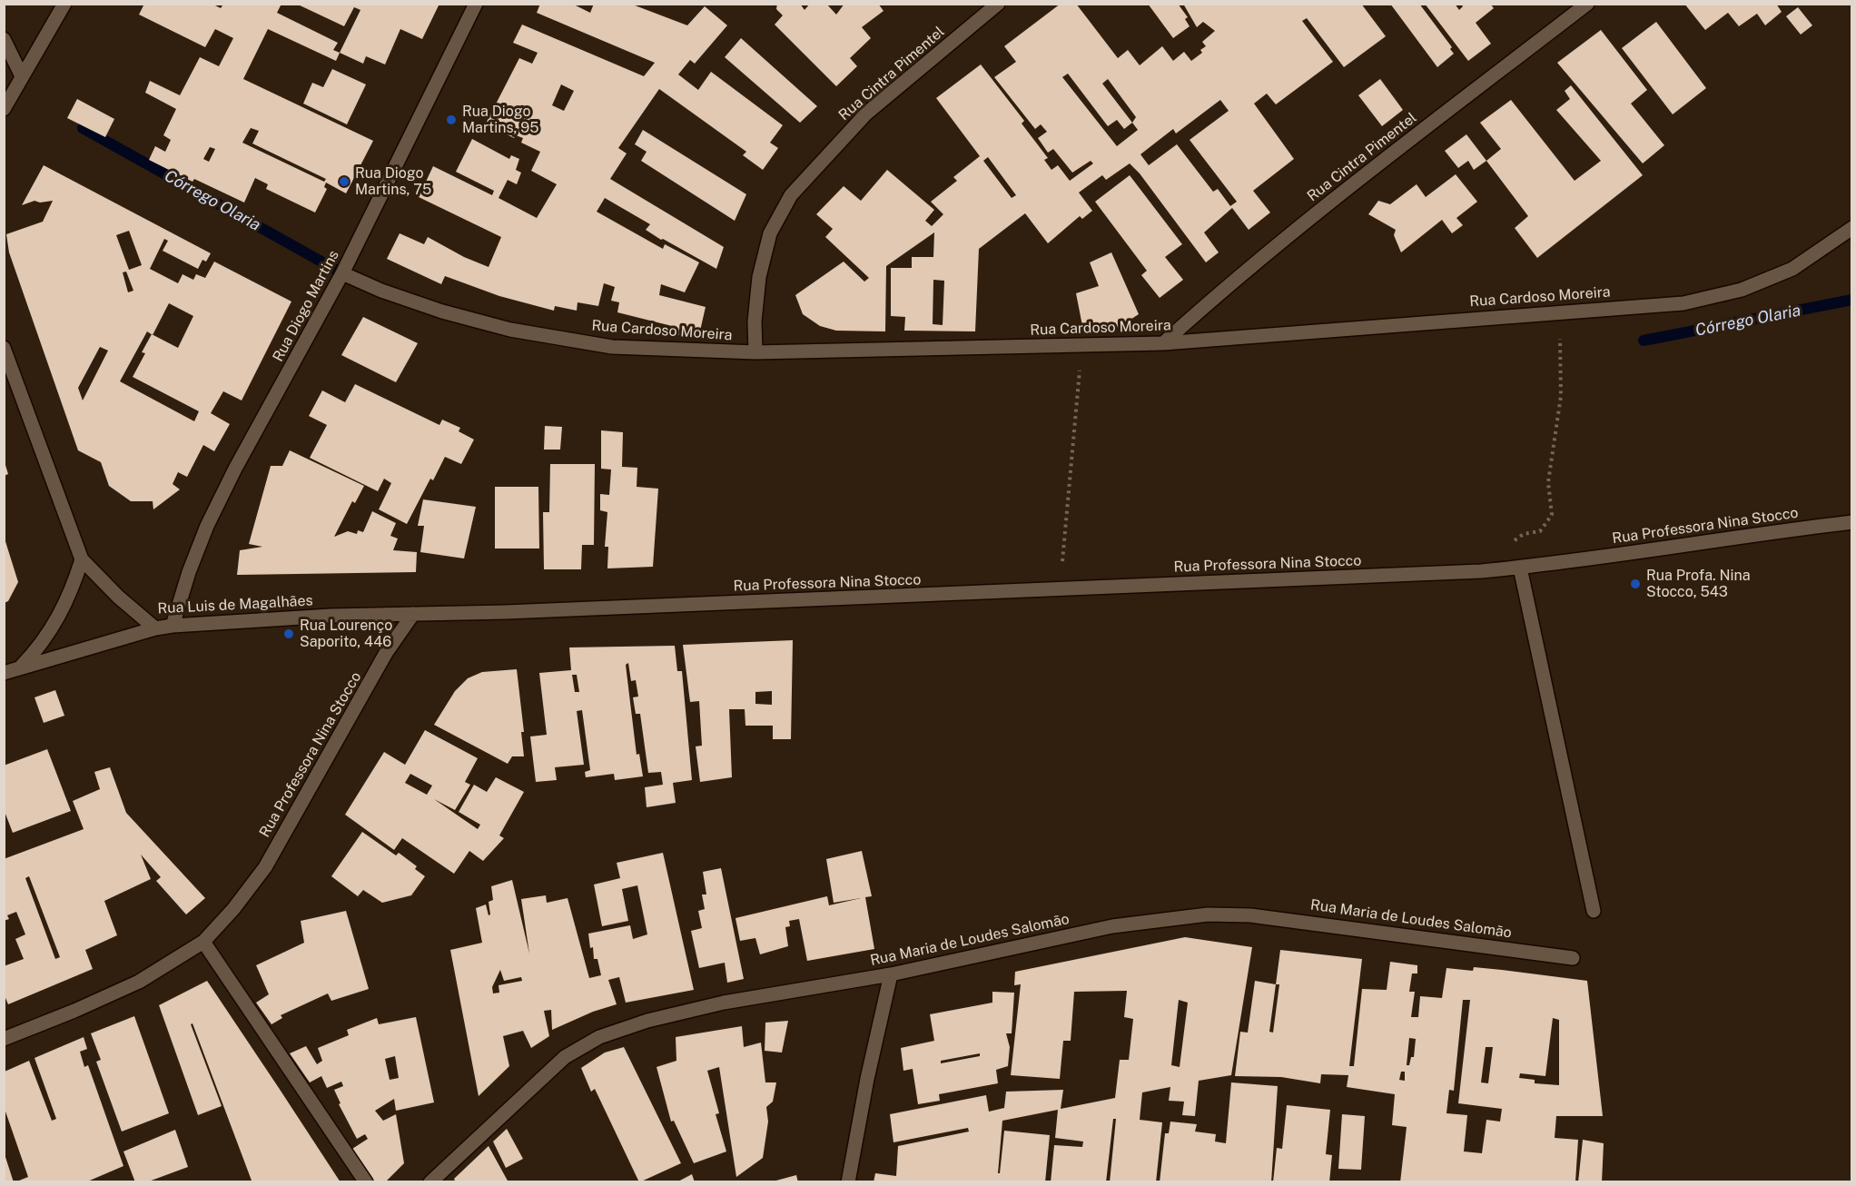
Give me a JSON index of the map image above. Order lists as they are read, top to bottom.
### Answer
{
  "streets": {
    "street": [
      "Rua Cintra Pimentel",
      "Rua Cardoso Moreira",
      "Rua Diogo Martins",
      "Rua Professora Nina Stocco",
      "Rua Luis de Magalhães",
      "Rua Maria de Loudes Salomão"
    ]
  },
  "crossings": [
    ["Rua Cintra Pimentel", "Rua Cardoso Moreira"],
    ["Rua Cardoso Moreira", "Rua Diogo Martins"],
    ["Rua Diogo Martins", "Rua Luis de Magalhães"],
    ["Rua Professora Nina Stocco", "Rua Luis de Magalhães"]
  ],
  "water": ["Córrego Olaria"],
  "places": [
    "Rua Diogo Martins, 95",
    "Rua Diogo Martins, 75",
    "Rua Profa. Nina Stocco, 543",
    "Rua Lourenço Saporito, 446"
  ]
}
